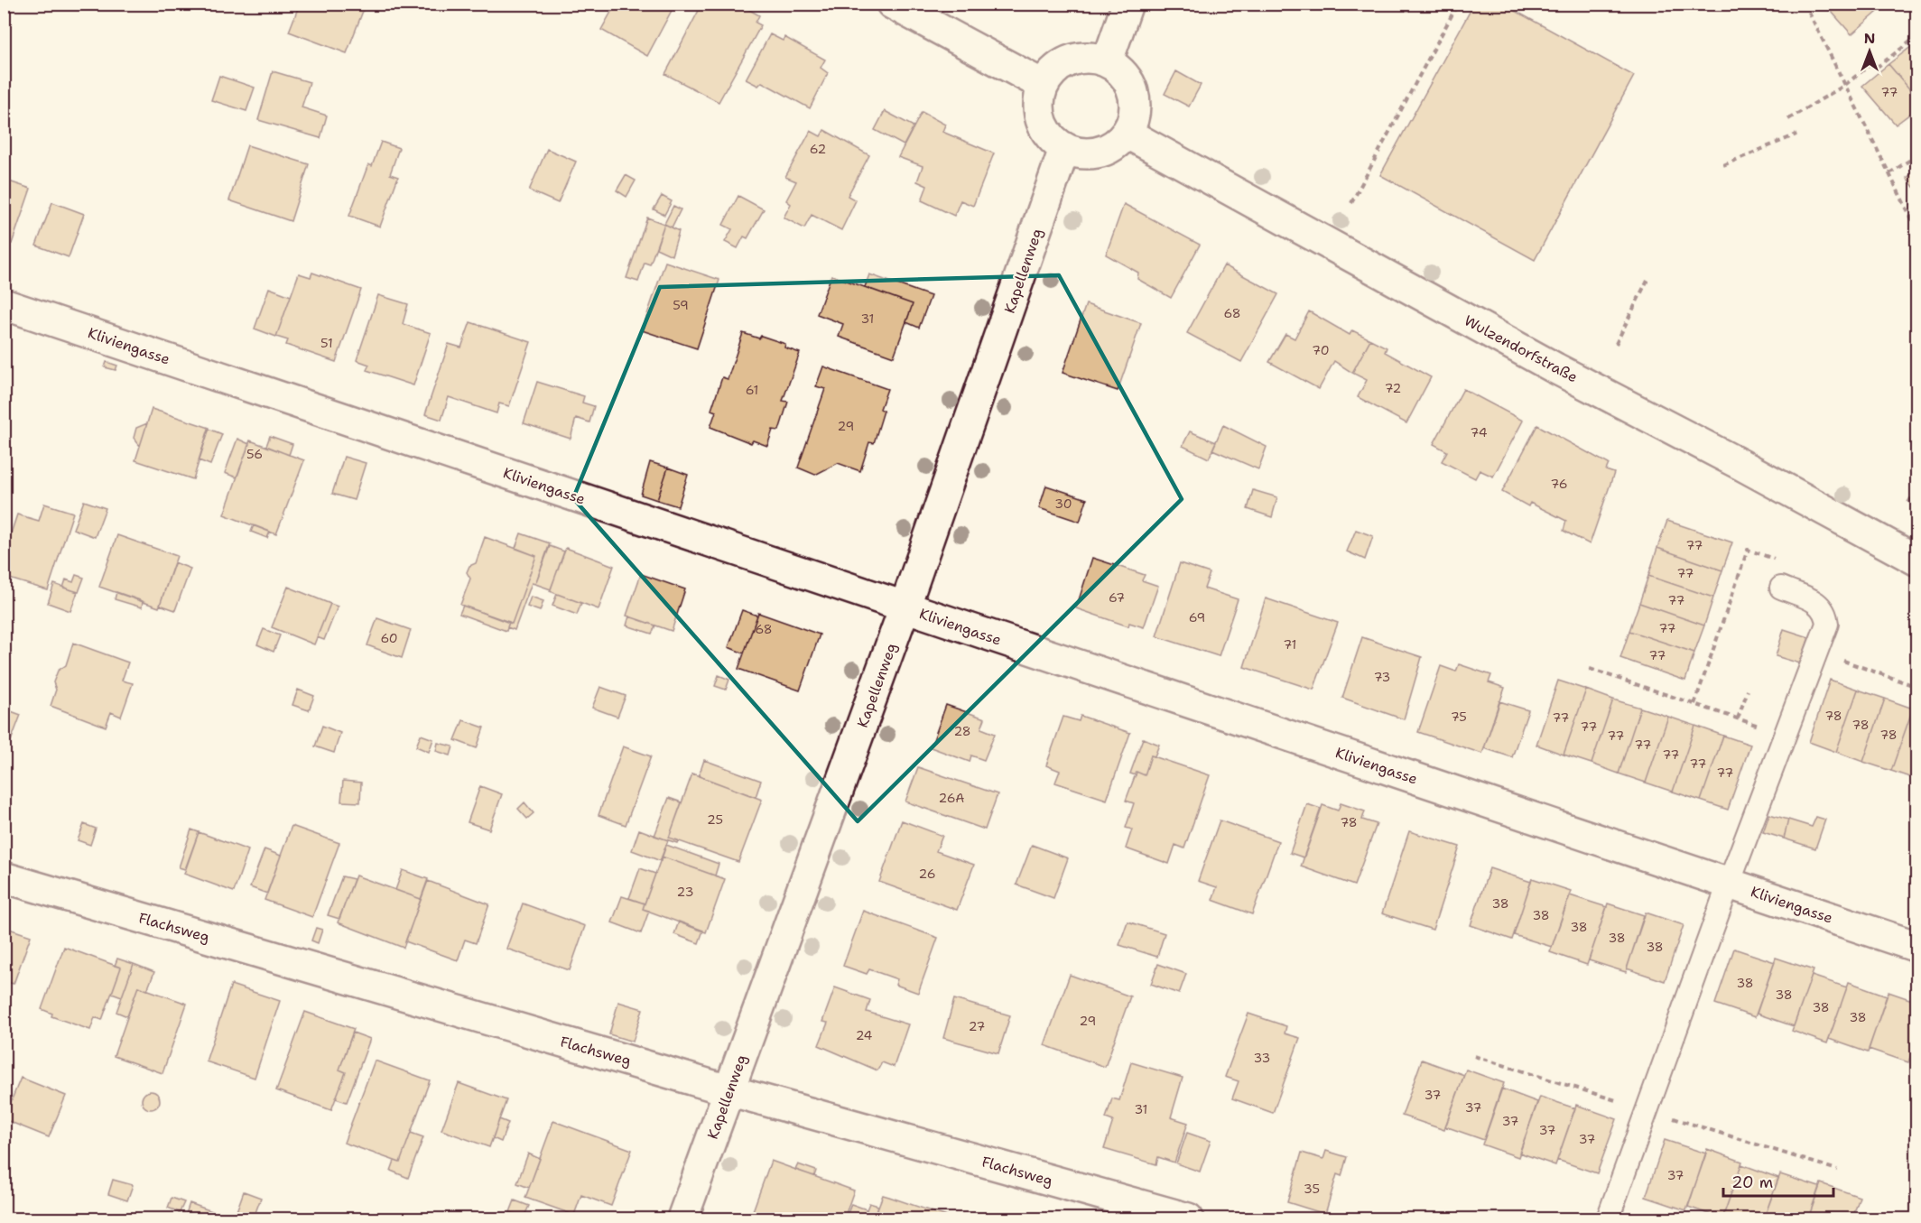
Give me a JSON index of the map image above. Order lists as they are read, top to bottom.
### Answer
{
  "streets": {
    "street": [
      "Kapellenweg",
      "Kliviengasse",
      "Wulzendorfstraße",
      "Flachsweg"
    ]
  },
  "crossings": [
    ["Kapellenweg", "Kliviengasse"],
    ["Kapellenweg", "Wulzendorfstraße"],
    ["Kapellenweg", "Flachsweg"]
  ],
  "house_numbers": [
    "77",
    "62",
    "59",
    "68",
    "31",
    "51",
    "70",
    "72",
    "61",
    "29",
    "74",
    "56",
    "76",
    "30",
    "77",
    "77",
    "67",
    "77",
    "69",
    "77",
    "68",
    "60",
    "71",
    "77",
    "73",
    "78",
    "75",
    "77",
    "78",
    "77",
    "28",
    "78",
    "77",
    "77",
    "77",
    "77",
    "77",
    "26A",
    "25",
    "78",
    "26",
    "23",
    "38",
    "38",
    "38",
    "38",
    "38",
    "38",
    "38",
    "38",
    "38",
    "29",
    "27",
    "24",
    "33",
    "37",
    "37",
    "31",
    "37",
    "37",
    "37",
    "37",
    "35"
  ],
  "scale_bar": "20 m",
  "north": "top"
}
